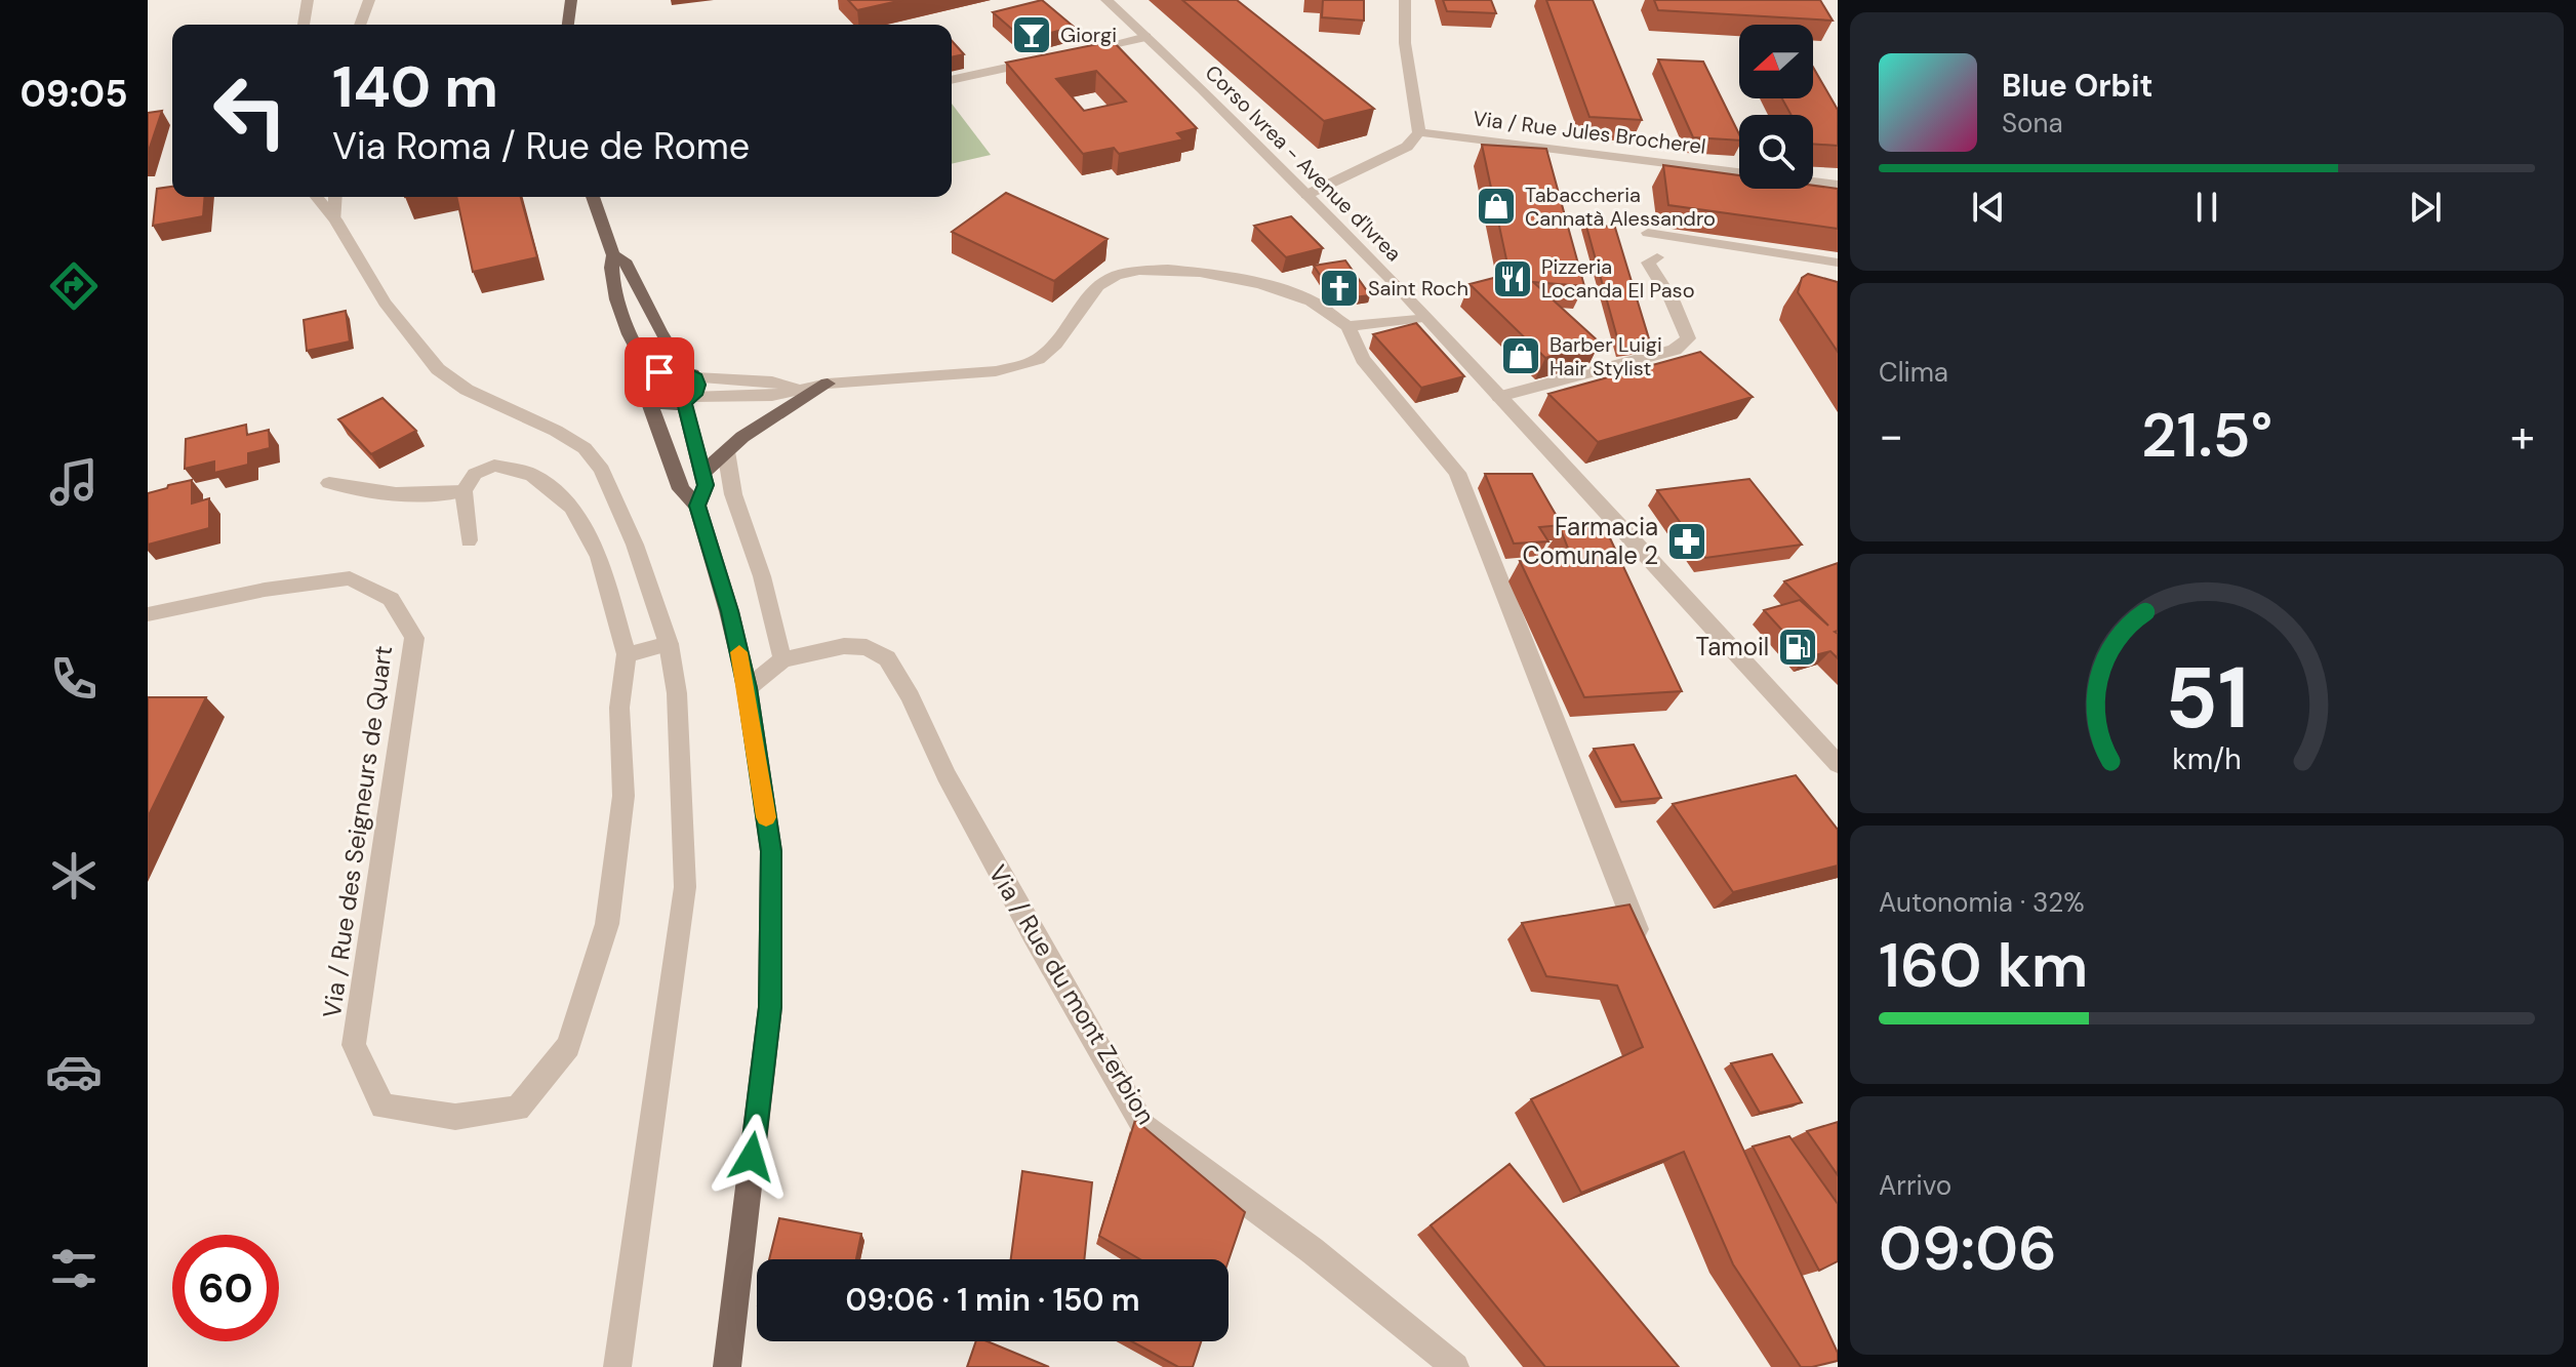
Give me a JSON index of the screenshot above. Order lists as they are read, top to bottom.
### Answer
{
  "streets": {
    "street": [
      "Via / Rue Jules Brocherel",
      "Corso Ivrea - Avenue d'Ivrea",
      "Via / Rue des Seigneurs de Quart",
      "Via / Rue du mont Zerbion"
    ]
  },
  "places": {
    "bar": ["Giorgi"],
    "shop": ["Tabaccheria Cannatà Alessandro", "Barber Luigi Hair Stylist"],
    "restaurant": ["Pizzeria Locanda El Paso"],
    "church": ["Saint Roch"],
    "pharmacy": ["Farmacia Comunale 2"],
    "fuel station": ["Tamoil"]
  },
  "north": "left",
  "page": {
    "tabs": "09:05",
    "turn": ["140 m", "Via Roma / Rue de Rome"],
    "song": ["Blue Orbit", "Sona"],
    "tile": [
      "Clima",
      ["Autonomia · 32%", "160 km"],
      ["Arrivo", "09:06"]
    ],
    "heat": ["−", "21.5°", "+"],
    "limit": "60",
    "trip": "09:06 · 1 min · 150 m",
    "gauge": ["51", "km/h"]
  }
}
